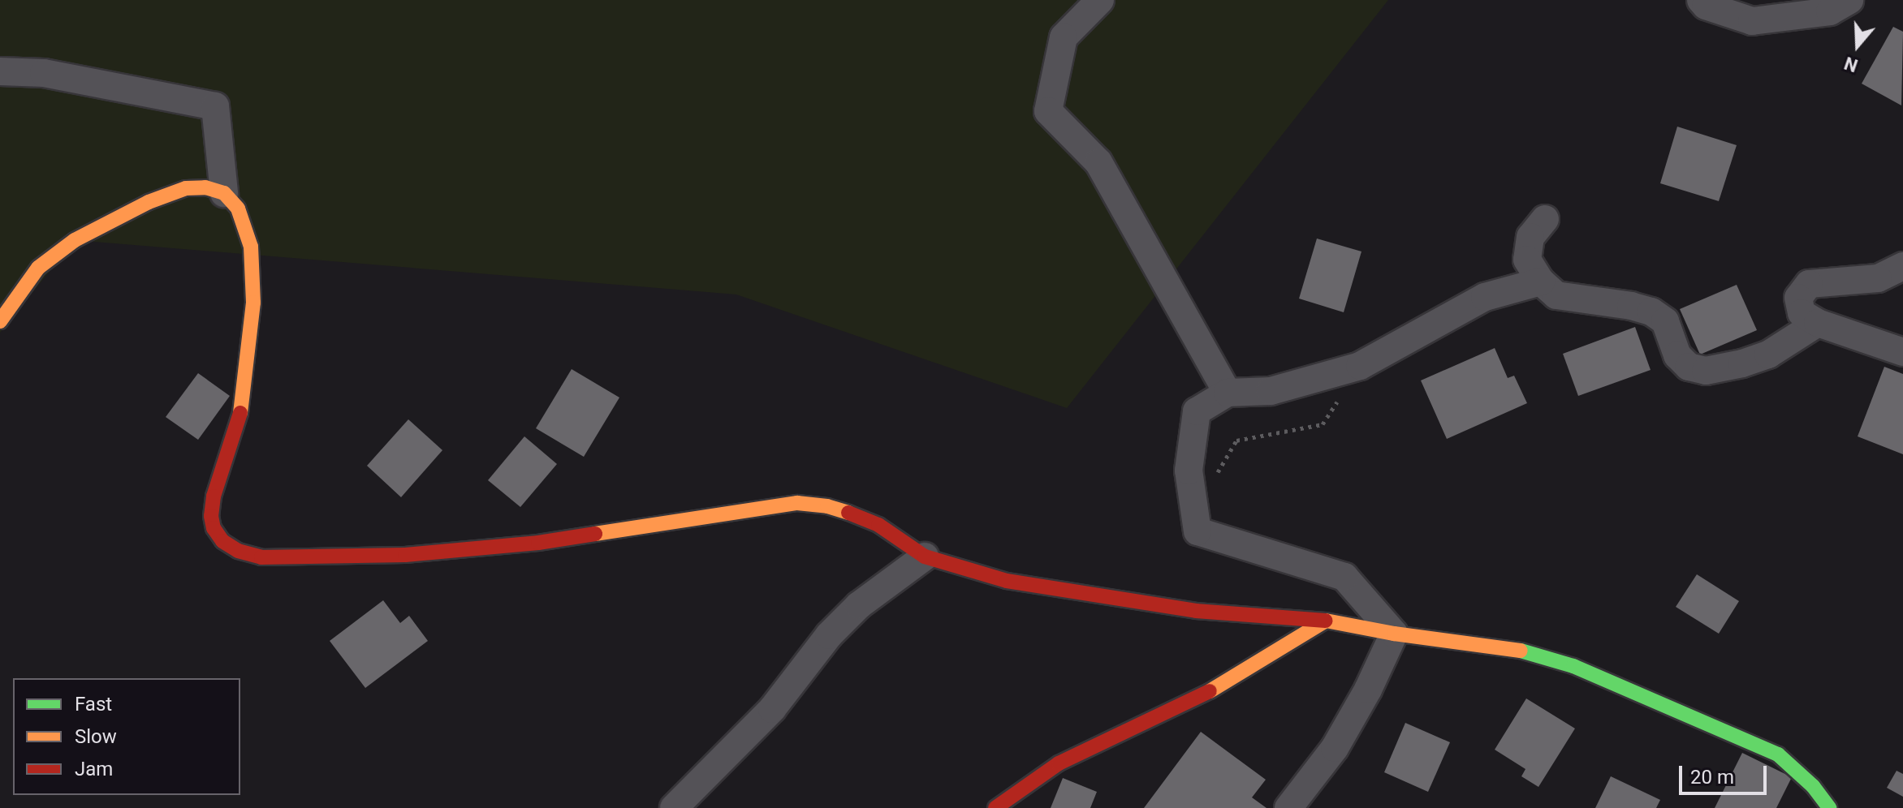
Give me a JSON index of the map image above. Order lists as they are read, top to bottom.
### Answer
{
  "legend": ["Fast", "Slow", "Jam"],
  "scale_bar": "20 m",
  "north": "bottom"
}
